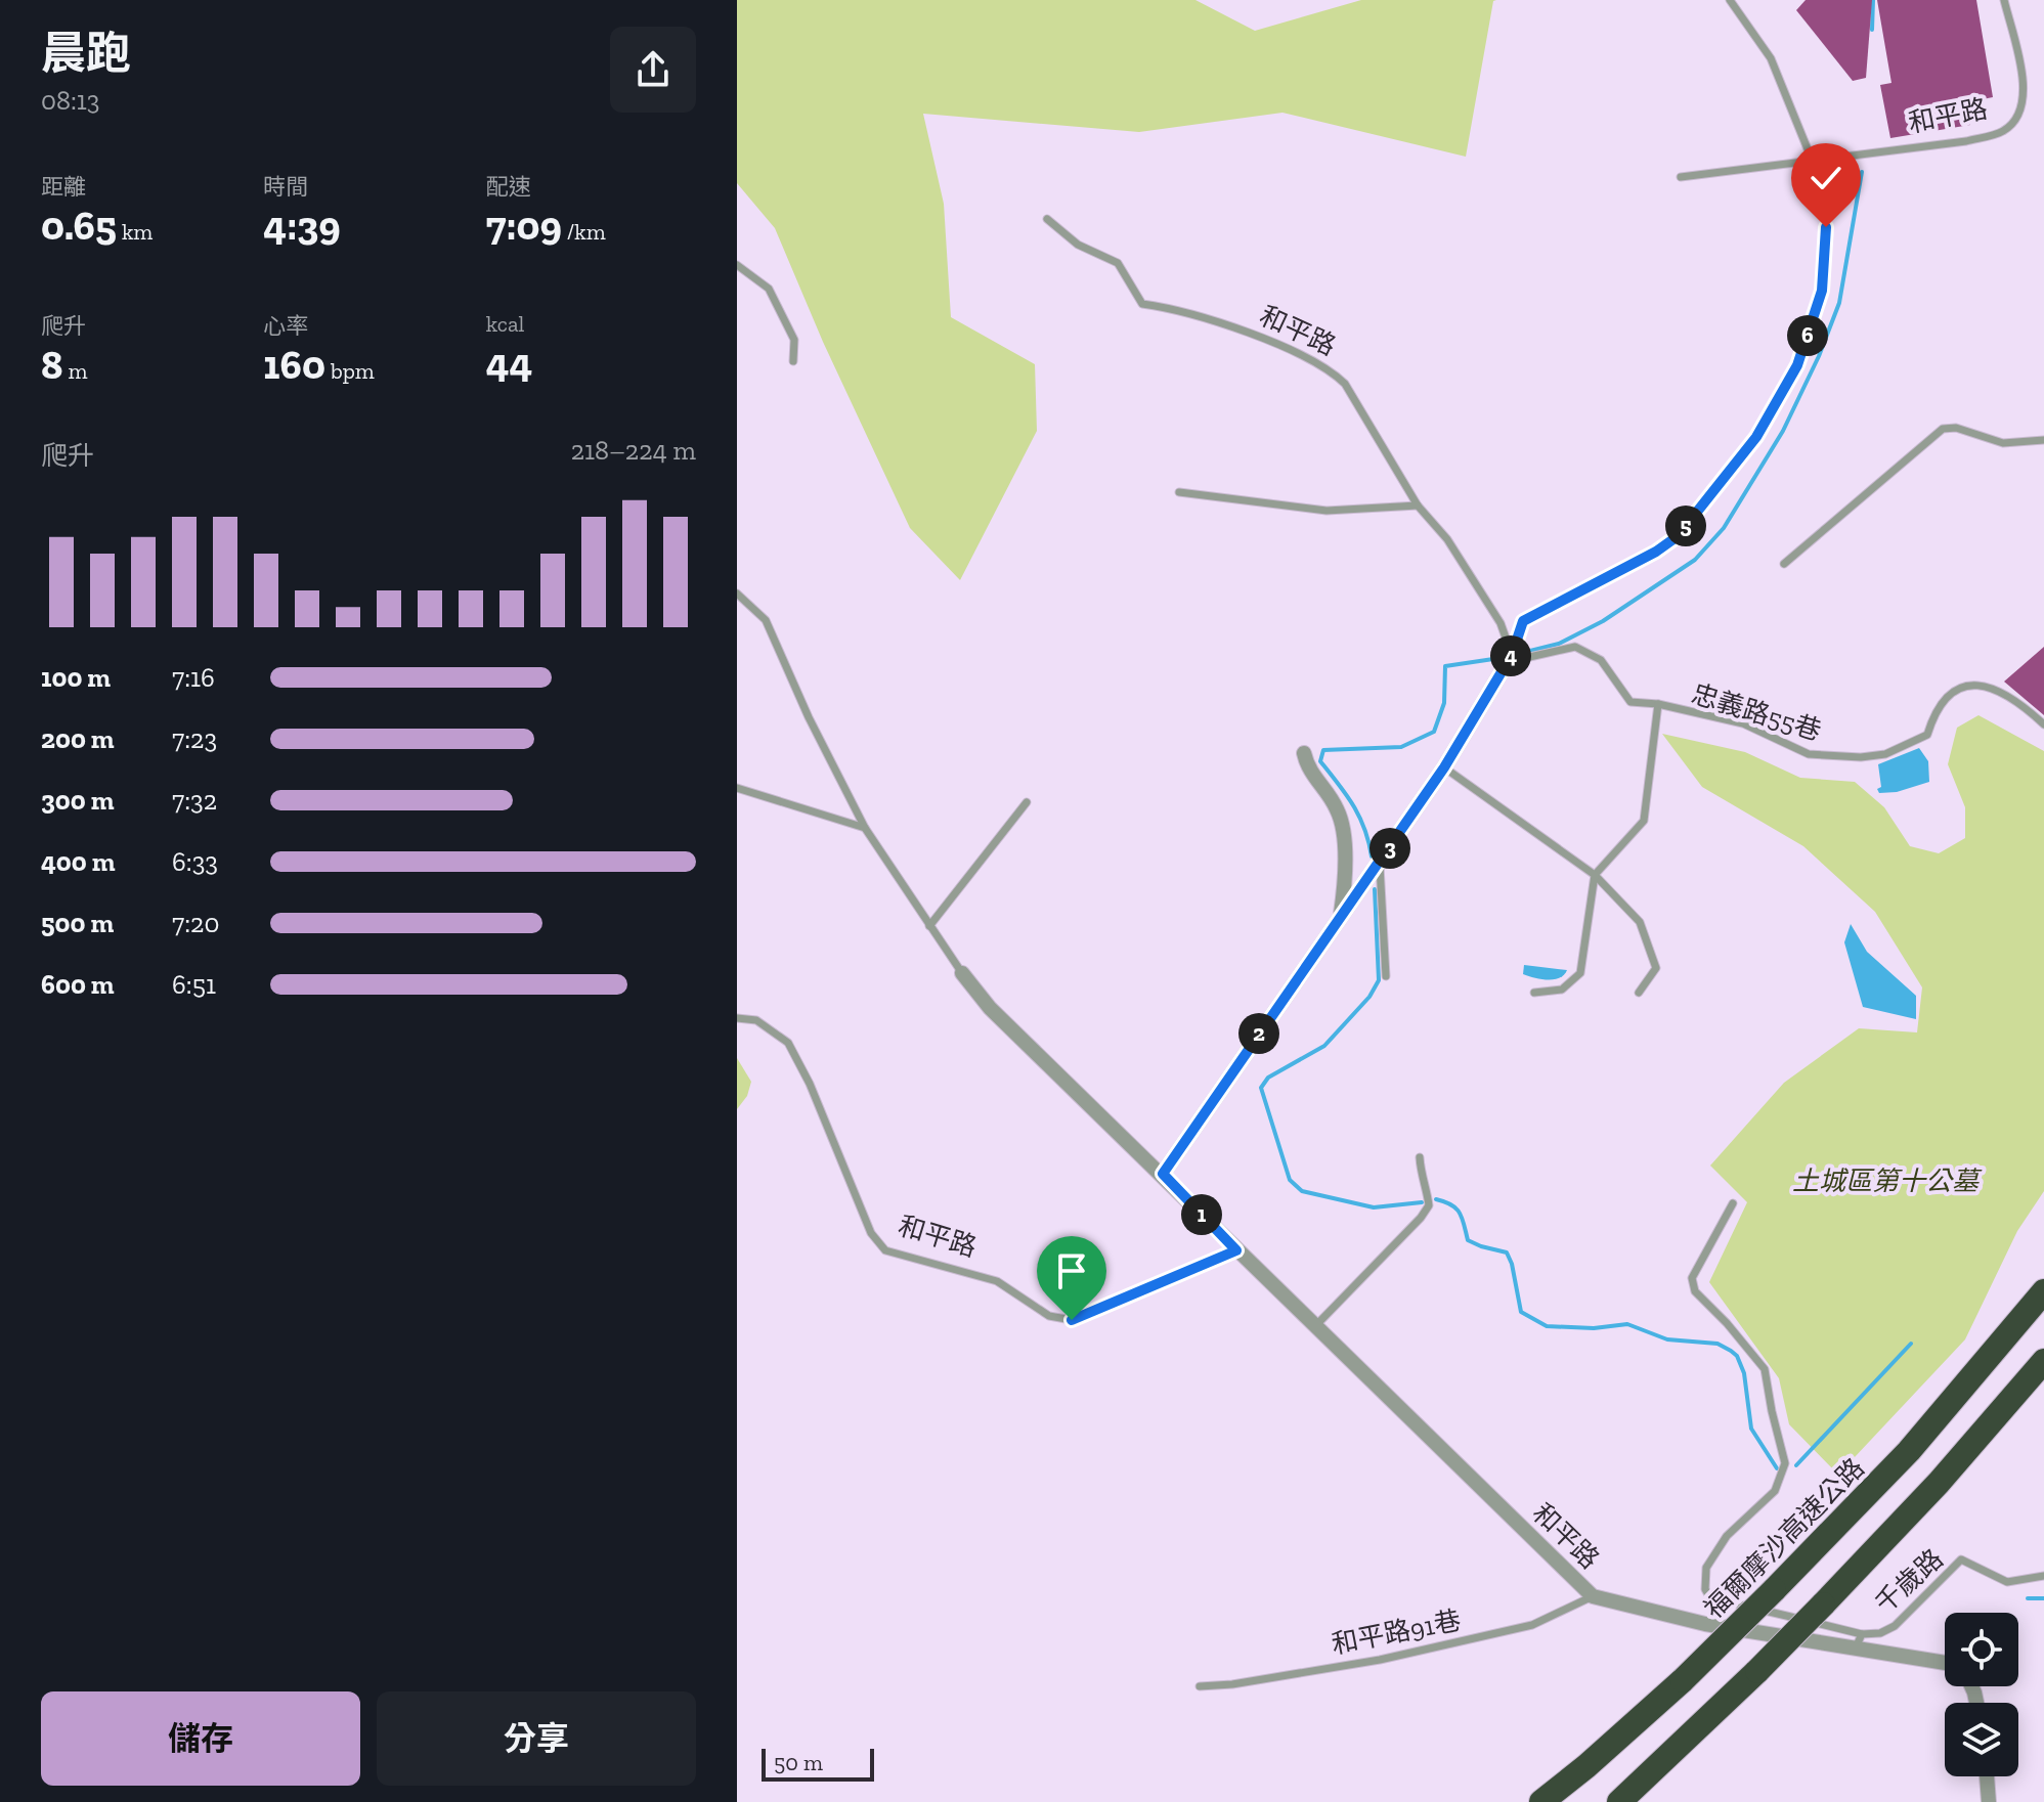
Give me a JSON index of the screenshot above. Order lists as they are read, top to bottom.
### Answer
{
  "streets": {
    "highway": ["福爾摩沙高速公路"],
    "street": ["和平路"],
    "lane": ["忠義路55巷", "千歲路", "和平路91巷"]
  },
  "crossings": [
    ["和平路", "千歲路"],
    ["和平路", "和平路91巷"]
  ],
  "parks": ["土城區第十公墓"],
  "scale_bar": "50 m",
  "page": {
    "heading": ["晨跑", "08:13"],
    "stats": [
      ["距離", "0.65 km"],
      ["時間", "4:39"],
      ["配速", "7:09 /km"],
      ["爬升", "8 m"],
      ["心率", "160 bpm"],
      ["kcal", "44"]
    ],
    "pins": [
      "6",
      "5",
      "4",
      "3",
      "2",
      "1"
    ],
    "chart": ["爬升", "218–224 m"],
    "list": [
      {
        "name": "100 m",
        "note": "7:16"
      },
      {
        "name": "200 m",
        "note": "7:23"
      },
      {
        "name": "300 m",
        "note": "7:32"
      },
      {
        "name": "400 m",
        "note": "6:33"
      },
      {
        "name": "500 m",
        "note": "7:20"
      },
      {
        "name": "600 m",
        "note": "6:51"
      }
    ],
    "buttons": ["儲存", "分享"],
    "scale": "50 m"
  }
}
